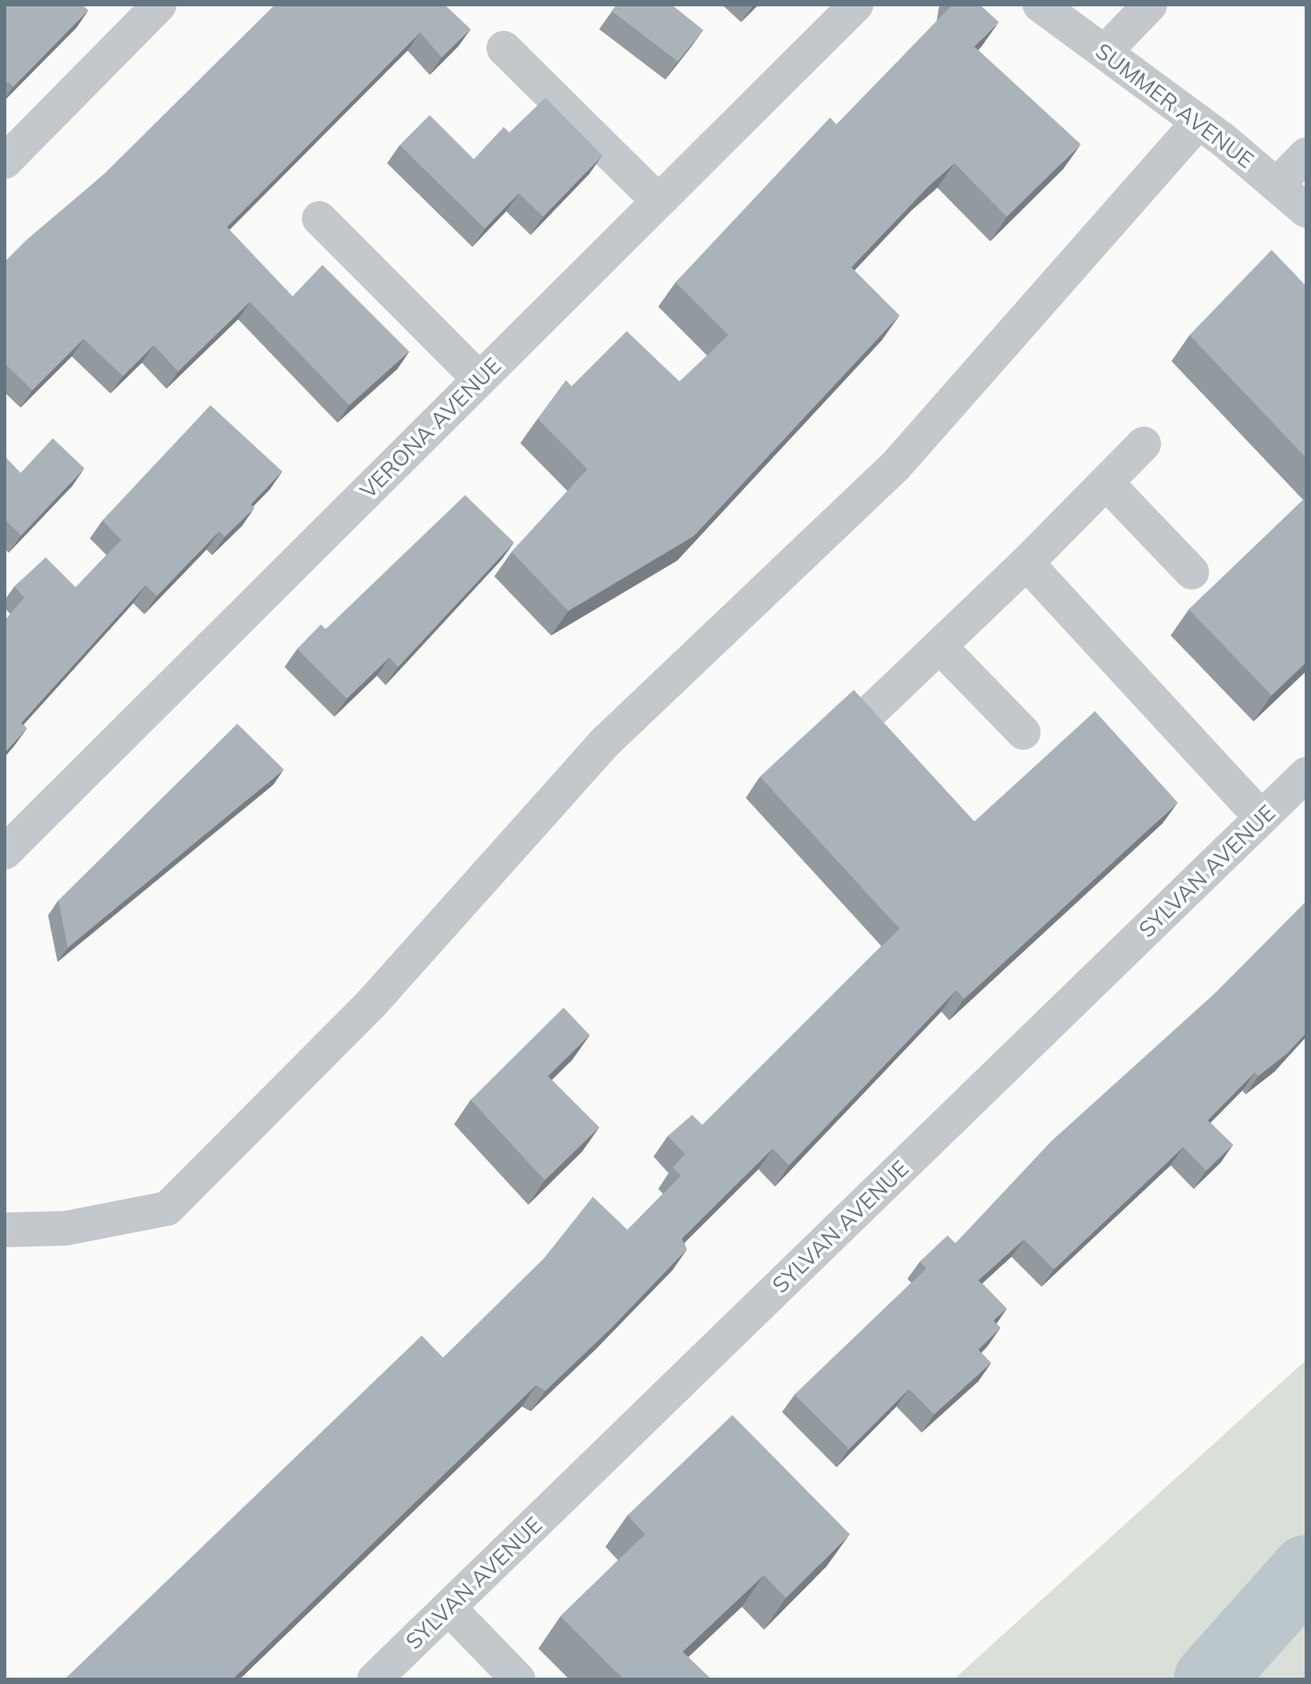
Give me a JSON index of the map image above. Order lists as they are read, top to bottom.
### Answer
{
  "streets": {
    "street": ["SUMMER AVENUE", "VERONA AVENUE", "SYLVAN AVENUE"]
  }
}
